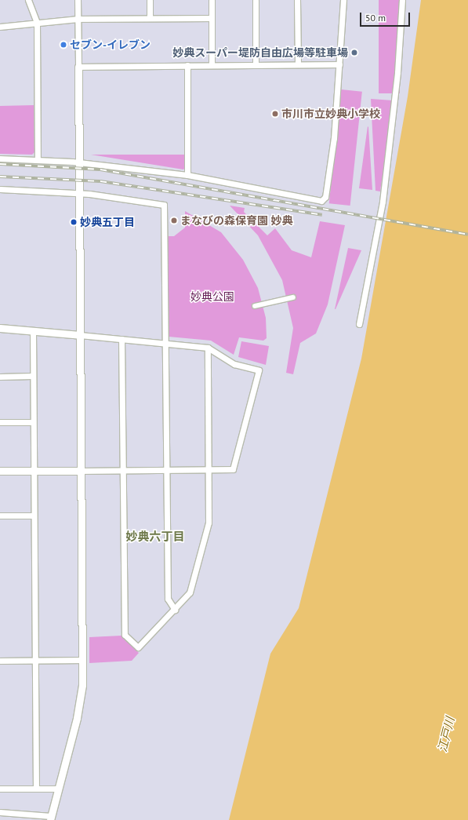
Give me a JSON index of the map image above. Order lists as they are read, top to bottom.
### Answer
{
  "districts": ["妙典六丁目"],
  "water": ["江戸川"],
  "parks": ["妙典公園"],
  "places": [
    "セブン-イレブン",
    "妙典スーパー堤防自由広場等駐車場",
    "市川市立妙典小学校",
    "まなびの森保育園 妙典",
    "妙典五丁目"
  ],
  "scale_bar": "50 m"
}
